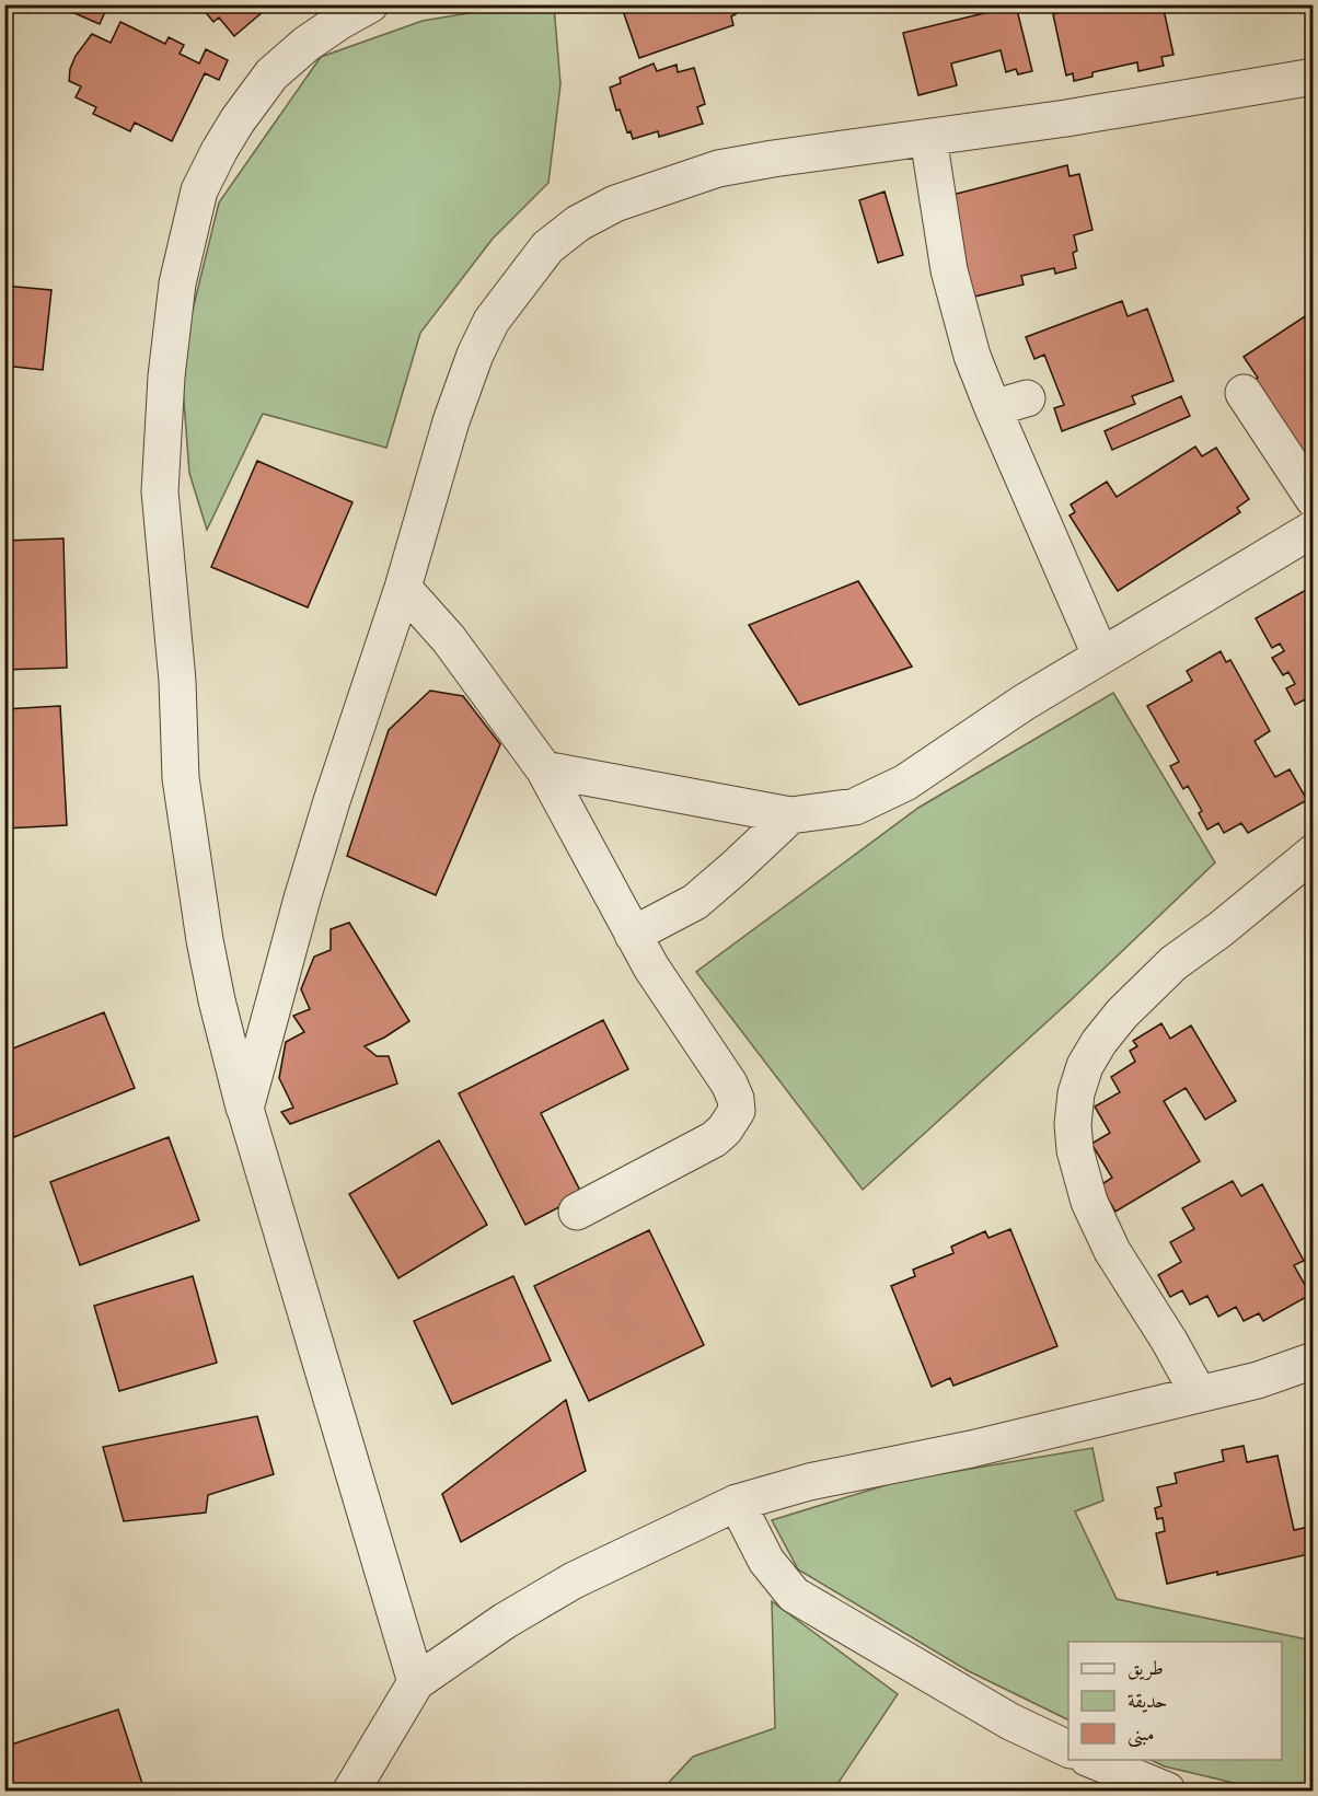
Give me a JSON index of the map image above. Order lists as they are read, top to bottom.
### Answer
{
  "legend": ["طريق", "حديقة", "مبنى"]
}
